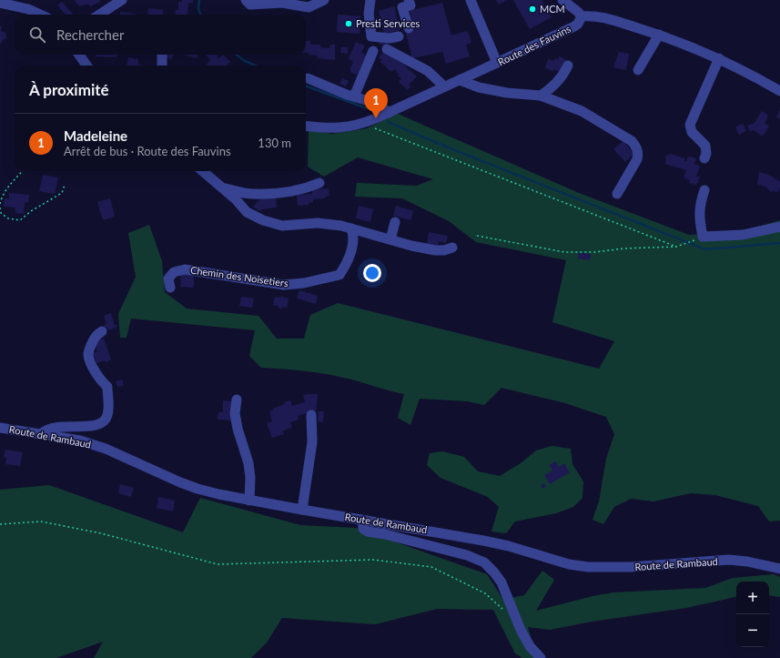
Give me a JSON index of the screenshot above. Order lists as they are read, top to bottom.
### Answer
{
  "streets": {
    "street": ["Route des Fauvins", "Chemin des Noisetiers", "Route de Rambaud"]
  },
  "places": ["MCM", "Presti Services"],
  "page": {
    "search": "Rechercher",
    "heading": "À proximité",
    "pins": "1",
    "list": [
      {
        "mark": "1",
        "name": "Madeleine",
        "note": "Arrêt de bus · Route des Fauvins",
        "value": "130 m"
      }
    ],
    "map_buttons": ["+", "−"]
  }
}
